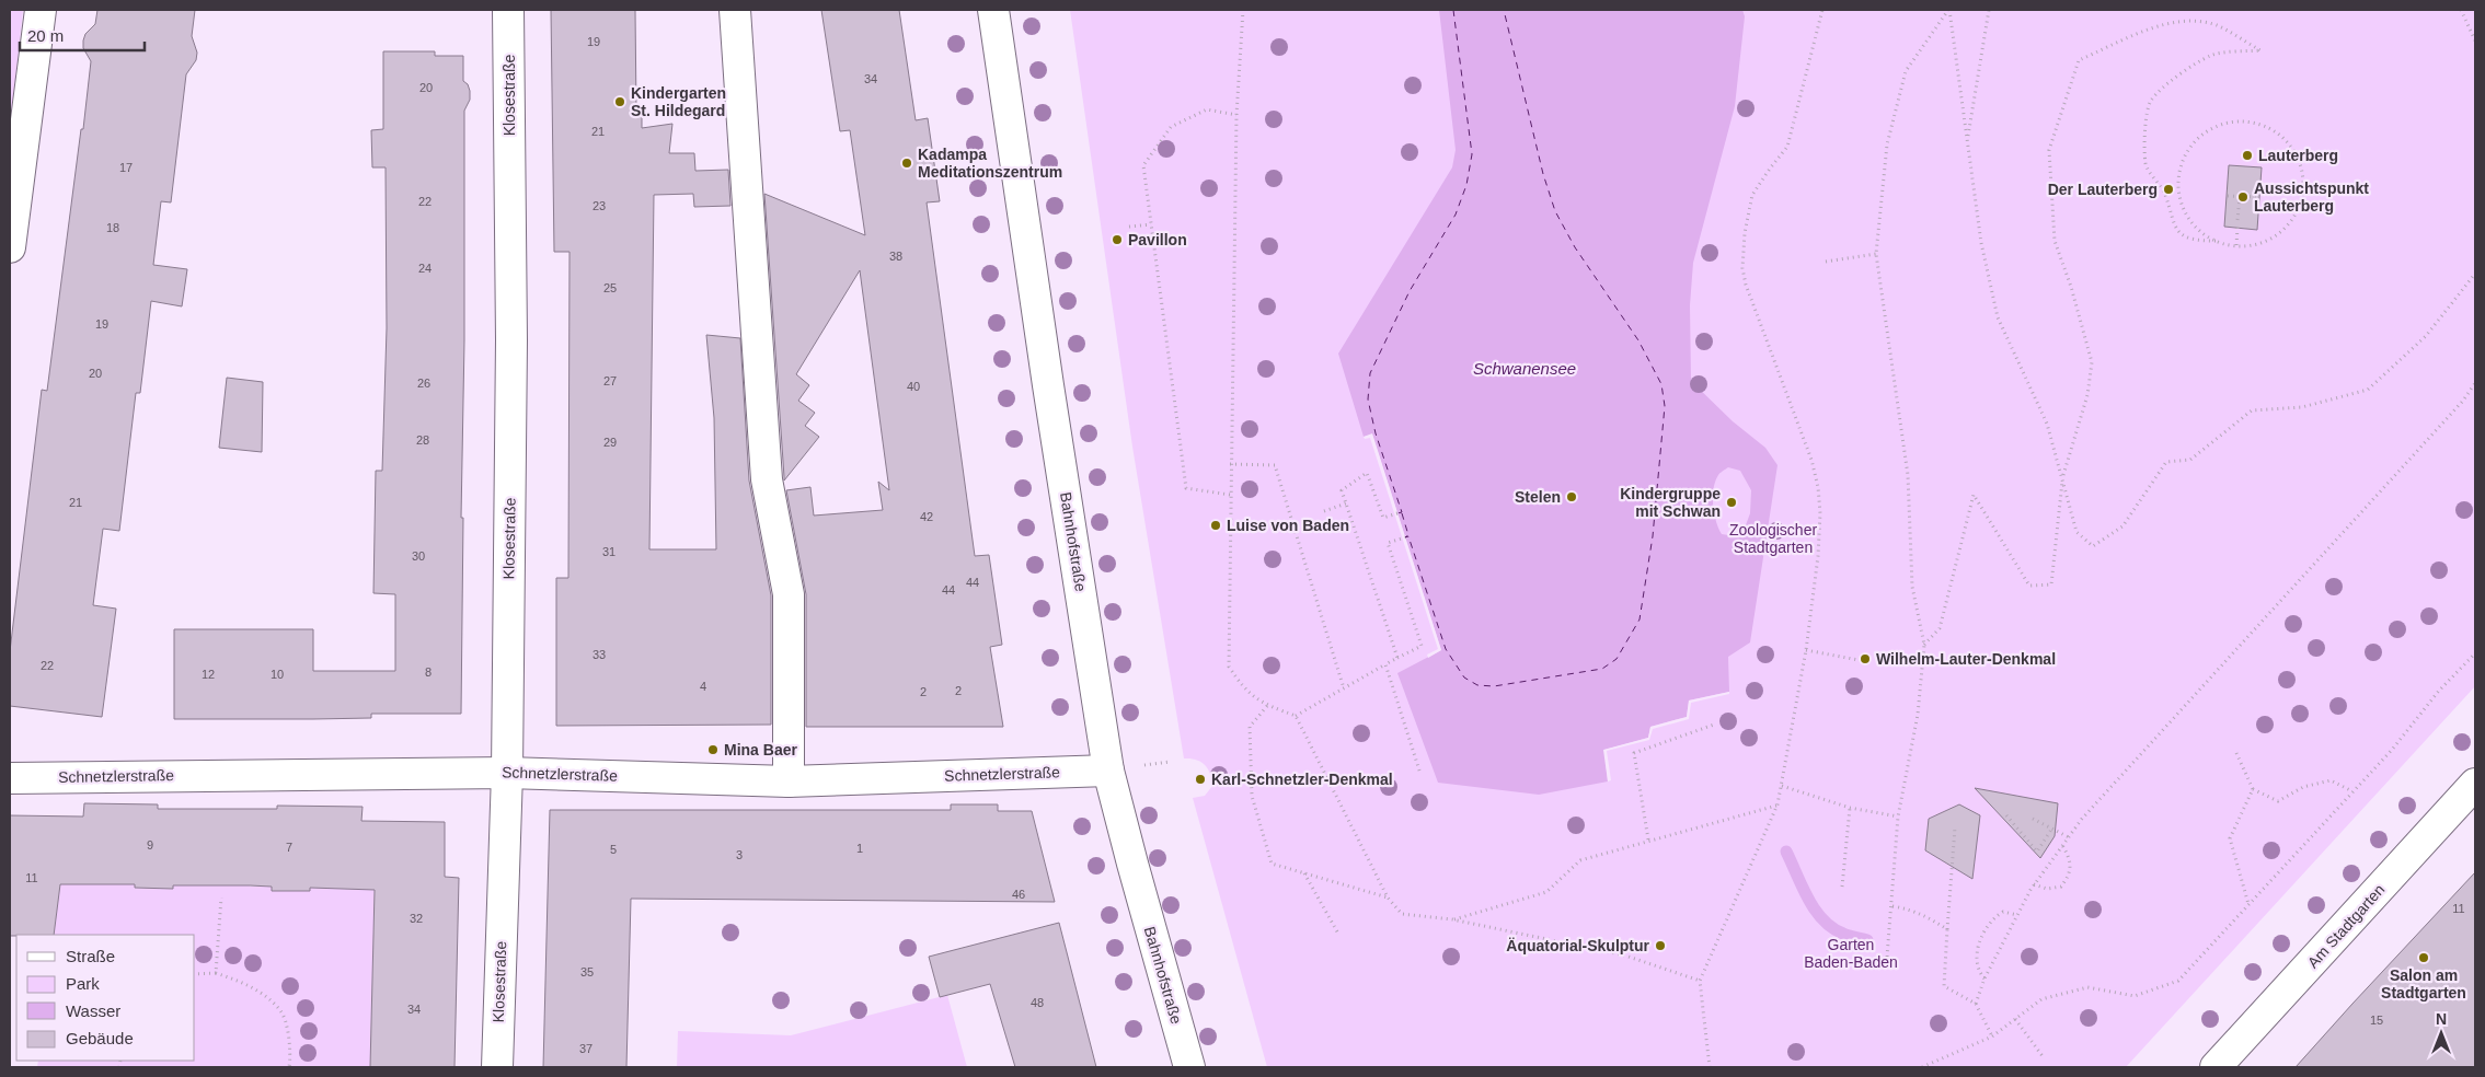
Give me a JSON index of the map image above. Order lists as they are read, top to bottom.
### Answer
{
  "streets": {
    "street": [
      "Klosestraße",
      "Bahnhofstraße",
      "Schnetzlerstraße",
      "Am Stadtgarten"
    ]
  },
  "crossings": [
    ["Klosestraße", "Schnetzlerstraße"],
    ["Bahnhofstraße", "Schnetzlerstraße"]
  ],
  "water": ["Schwanensee"],
  "parks": ["Zoologischer Stadtgarten", "Garten Baden-Baden"],
  "places": [
    "Kindergarten St. Hildegard",
    "Lauterberg",
    "Kadampa Meditationszentrum",
    "Der Lauterberg",
    "Aussichtspunkt Lauterberg",
    "Pavillon",
    "Stelen",
    "Kindergruppe mit Schwan",
    "Luise von Baden",
    "Wilhelm-Lauter-Denkmal",
    "Mina Baer",
    "Karl-Schnetzler-Denkmal",
    "Äquatorial-Skulptur",
    "Salon am Stadtgarten"
  ],
  "house_numbers": [
    "19",
    "34",
    "20",
    "21",
    "17",
    "22",
    "23",
    "18",
    "38",
    "24",
    "25",
    "19",
    "20",
    "27",
    "26",
    "40",
    "28",
    "29",
    "21",
    "42",
    "31",
    "30",
    "44",
    "44",
    "33",
    "22",
    "8",
    "12",
    "10",
    "4",
    "2",
    "2",
    "9",
    "7",
    "1",
    "5",
    "3",
    "11",
    "46",
    "11",
    "32",
    "35",
    "48",
    "34",
    "15",
    "37"
  ],
  "legend": [
    "Straße",
    "Park",
    "Wasser",
    "Gebäude"
  ],
  "scale_bar": "20 m",
  "north": "top"
}
